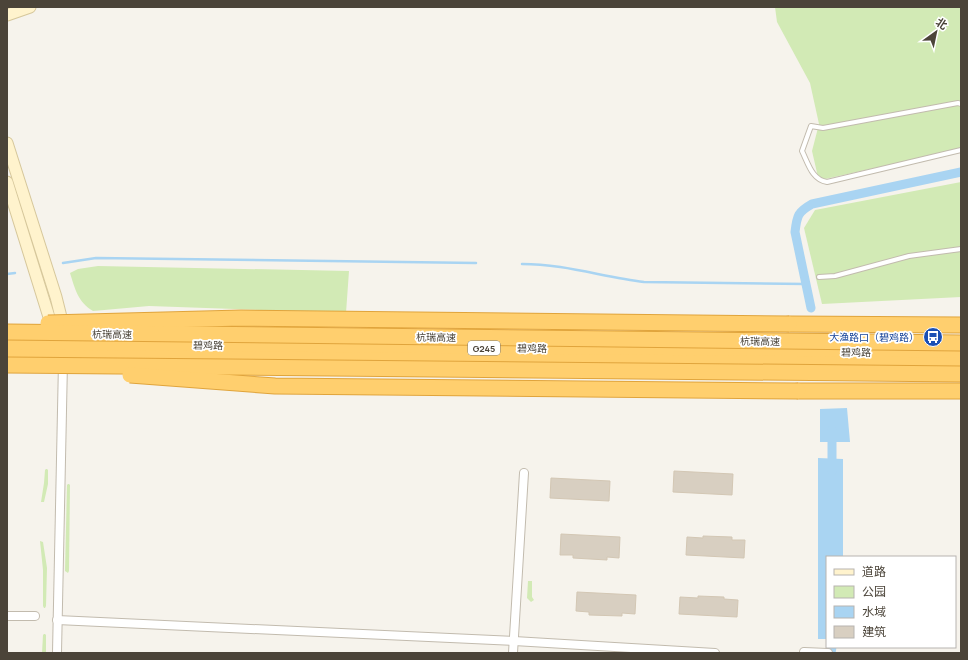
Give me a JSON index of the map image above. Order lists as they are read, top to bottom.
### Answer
{
  "streets": {
    "highway": ["杭瑞高速", "碧鸡路", "G245"]
  },
  "places": {
    "bus stop": ["大渔路口（碧鸡路）"]
  },
  "legend": [
    "道路",
    "公园",
    "水域",
    "建筑"
  ],
  "north": "top right"
}
